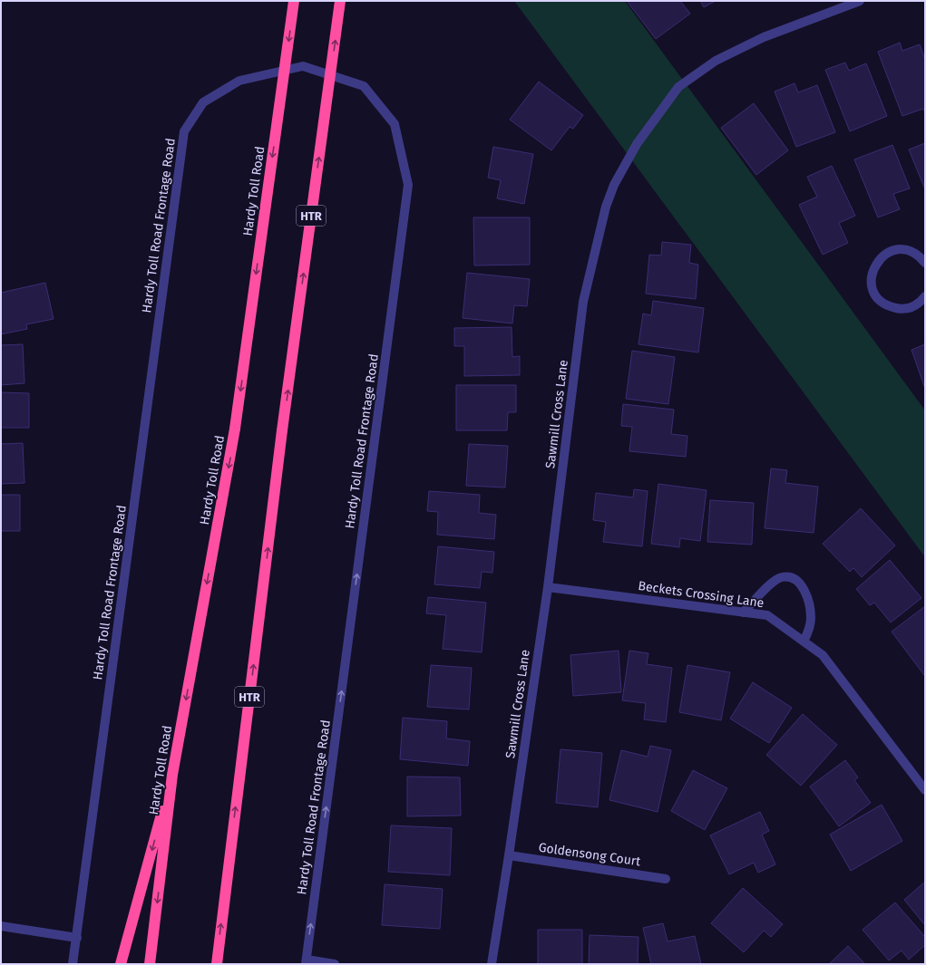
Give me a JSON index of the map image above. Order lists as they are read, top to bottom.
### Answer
{
  "streets": {
    "highway": ["Hardy Toll Road", "HTR"],
    "street": [
      "Hardy Toll Road Frontage Road",
      "Sawmill Cross Lane",
      "Beckets Crossing Lane",
      "Goldensong Court"
    ]
  },
  "crossings": [
    ["Sawmill Cross Lane", "Beckets Crossing Lane"],
    ["Sawmill Cross Lane", "Goldensong Court"]
  ]
}
